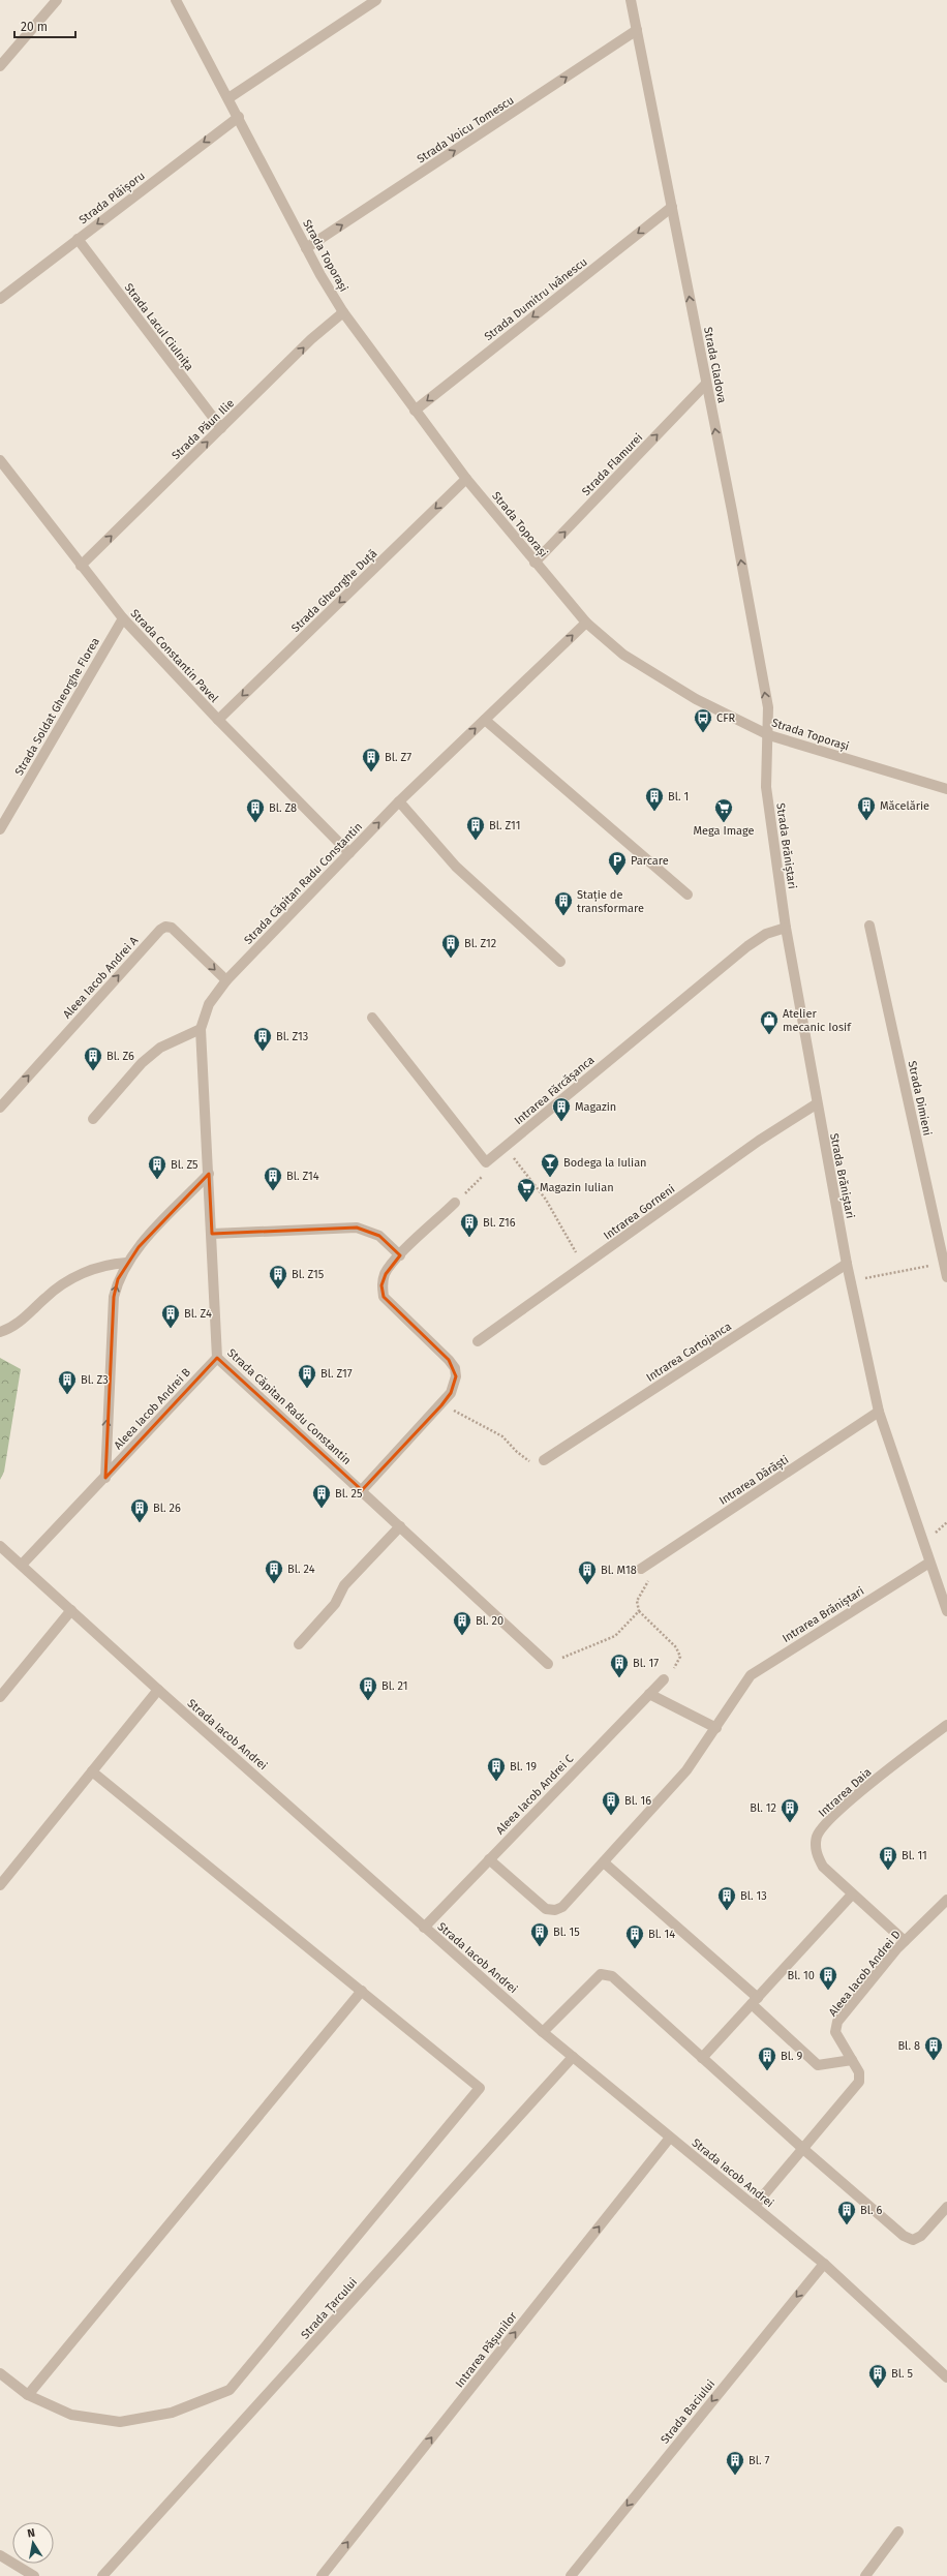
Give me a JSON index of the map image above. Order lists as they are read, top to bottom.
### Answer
{
  "streets": {
    "street": [
      "Strada Voicu Tomescu",
      "Strada Plăișoru",
      "Strada Toporași",
      "Strada Dumitru Ivănescu",
      "Strada Lacul Ciulnița",
      "Strada Cladova",
      "Strada Păun Ilie",
      "Strada Flamurei",
      "Strada Gheorghe Duță",
      "Strada Constantin Pavel",
      "Strada Soldat Gheorghe Florea",
      "Strada Brăniștari",
      "Strada Căpitan Radu Constantin",
      "Aleea Iacob Andrei A",
      "Intrarea Fărcășanca",
      "Strada Dimieni",
      "Intrarea Gorneni",
      "Intrarea Cartojanca",
      "Aleea Iacob Andrei B",
      "Intrarea Dărăști",
      "Intrarea Brăniștari",
      "Strada Iacob Andrei",
      "Intrarea Daia",
      "Aleea Iacob Andrei C",
      "Aleea Iacob Andrei D",
      "Strada Țarcului",
      "Intrarea Pășunilor",
      "Strada Baciului"
    ]
  },
  "crossings": [
    ["Strada Voicu Tomescu", "Strada Toporași"],
    ["Strada Voicu Tomescu", "Strada Cladova"],
    ["Strada Plăișoru", "Strada Toporași"],
    ["Strada Plăișoru", "Strada Lacul Ciulnița"],
    ["Strada Toporași", "Strada Dumitru Ivănescu"],
    ["Strada Toporași", "Strada Cladova"],
    ["Strada Toporași", "Strada Păun Ilie"],
    ["Strada Toporași", "Strada Flamurei"],
    ["Strada Toporași", "Strada Gheorghe Duță"],
    ["Strada Toporași", "Strada Brăniștari"],
    ["Strada Toporași", "Strada Căpitan Radu Constantin"],
    ["Strada Dumitru Ivănescu", "Strada Cladova"],
    ["Strada Lacul Ciulnița", "Strada Păun Ilie"],
    ["Strada Cladova", "Strada Flamurei"],
    ["Strada Cladova", "Strada Brăniștari"],
    ["Strada Păun Ilie", "Strada Constantin Pavel"],
    ["Strada Gheorghe Duță", "Strada Constantin Pavel"],
    ["Strada Constantin Pavel", "Strada Soldat Gheorghe Florea"],
    ["Strada Constantin Pavel", "Strada Căpitan Radu Constantin"],
    ["Strada Brăniștari", "Intrarea Fărcășanca"],
    ["Strada Brăniștari", "Intrarea Gorneni"],
    ["Strada Brăniștari", "Intrarea Cartojanca"],
    ["Strada Brăniștari", "Intrarea Dărăști"],
    ["Strada Brăniștari", "Intrarea Brăniștari"],
    ["Strada Căpitan Radu Constantin", "Aleea Iacob Andrei A"],
    ["Strada Căpitan Radu Constantin", "Aleea Iacob Andrei B"],
    ["Aleea Iacob Andrei B", "Strada Iacob Andrei"],
    ["Intrarea Brăniștari", "Aleea Iacob Andrei C"],
    ["Strada Iacob Andrei", "Aleea Iacob Andrei C"],
    ["Strada Iacob Andrei", "Aleea Iacob Andrei D"],
    ["Strada Iacob Andrei", "Strada Țarcului"],
    ["Strada Iacob Andrei", "Intrarea Pășunilor"],
    ["Strada Iacob Andrei", "Strada Baciului"],
    ["Intrarea Daia", "Aleea Iacob Andrei D"]
  ],
  "one_way": [
    "Strada Voicu Tomescu",
    "Strada Plăișoru",
    "Strada Dumitru Ivănescu",
    "Strada Cladova",
    "Strada Păun Ilie",
    "Strada Flamurei",
    "Strada Gheorghe Duță",
    "Intrarea Pășunilor",
    "Strada Baciului"
  ],
  "places": {
    "bus stop": ["CFR"],
    "building": [
      "Bl. Z7",
      "Bl. 1",
      "Măcelărie",
      "Bl. Z8",
      "Bl. Z11",
      "Stație de transformare",
      "Bl. Z12",
      "Bl. Z13",
      "Bl. Z6",
      "Magazin",
      "Bl. Z5",
      "Bl. Z14",
      "Bl. Z16",
      "Bl. Z15",
      "Bl. Z4",
      "Bl. Z17",
      "Bl. Z3",
      "Bl. 25",
      "Bl. 26",
      "Bl. 24",
      "Bl. M18",
      "Bl. 20",
      "Bl. 17",
      "Bl. 21",
      "Bl. 19",
      "Bl. 16",
      "Bl. 12",
      "Bl. 11",
      "Bl. 13",
      "Bl. 15",
      "Bl. 14",
      "Bl. 10",
      "Bl. 8",
      "Bl. 9",
      "Bl. 6",
      "Bl. 5",
      "Bl. 7"
    ],
    "supermarket": ["Mega Image", "Magazin Iulian"],
    "parking": ["Parcare"],
    "shop": ["Atelier mecanic Iosif"],
    "bar": ["Bodega la Iulian"]
  },
  "scale_bar": "20 m",
  "north": "top"
}
